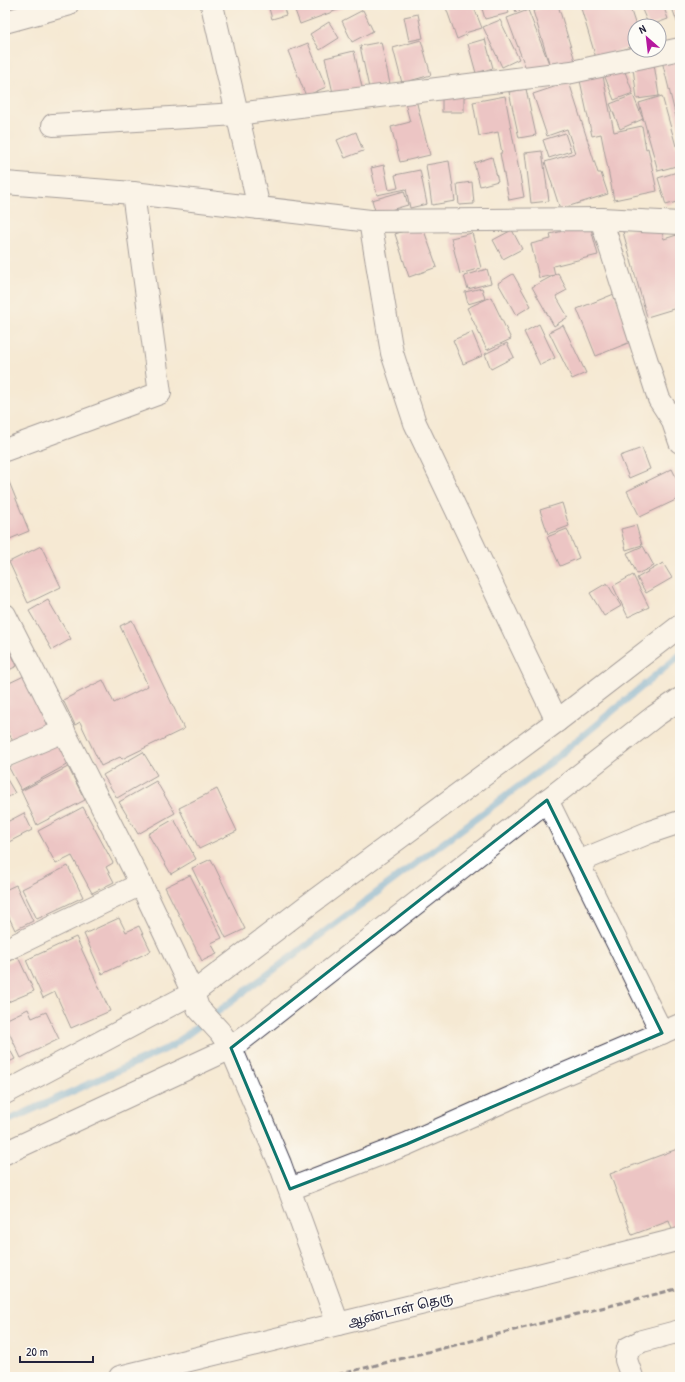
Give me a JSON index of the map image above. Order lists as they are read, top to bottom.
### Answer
{
  "streets": {
    "street": ["ஆண்டாள் தெரு"]
  },
  "scale_bar": "20 m",
  "north": "top left"
}
